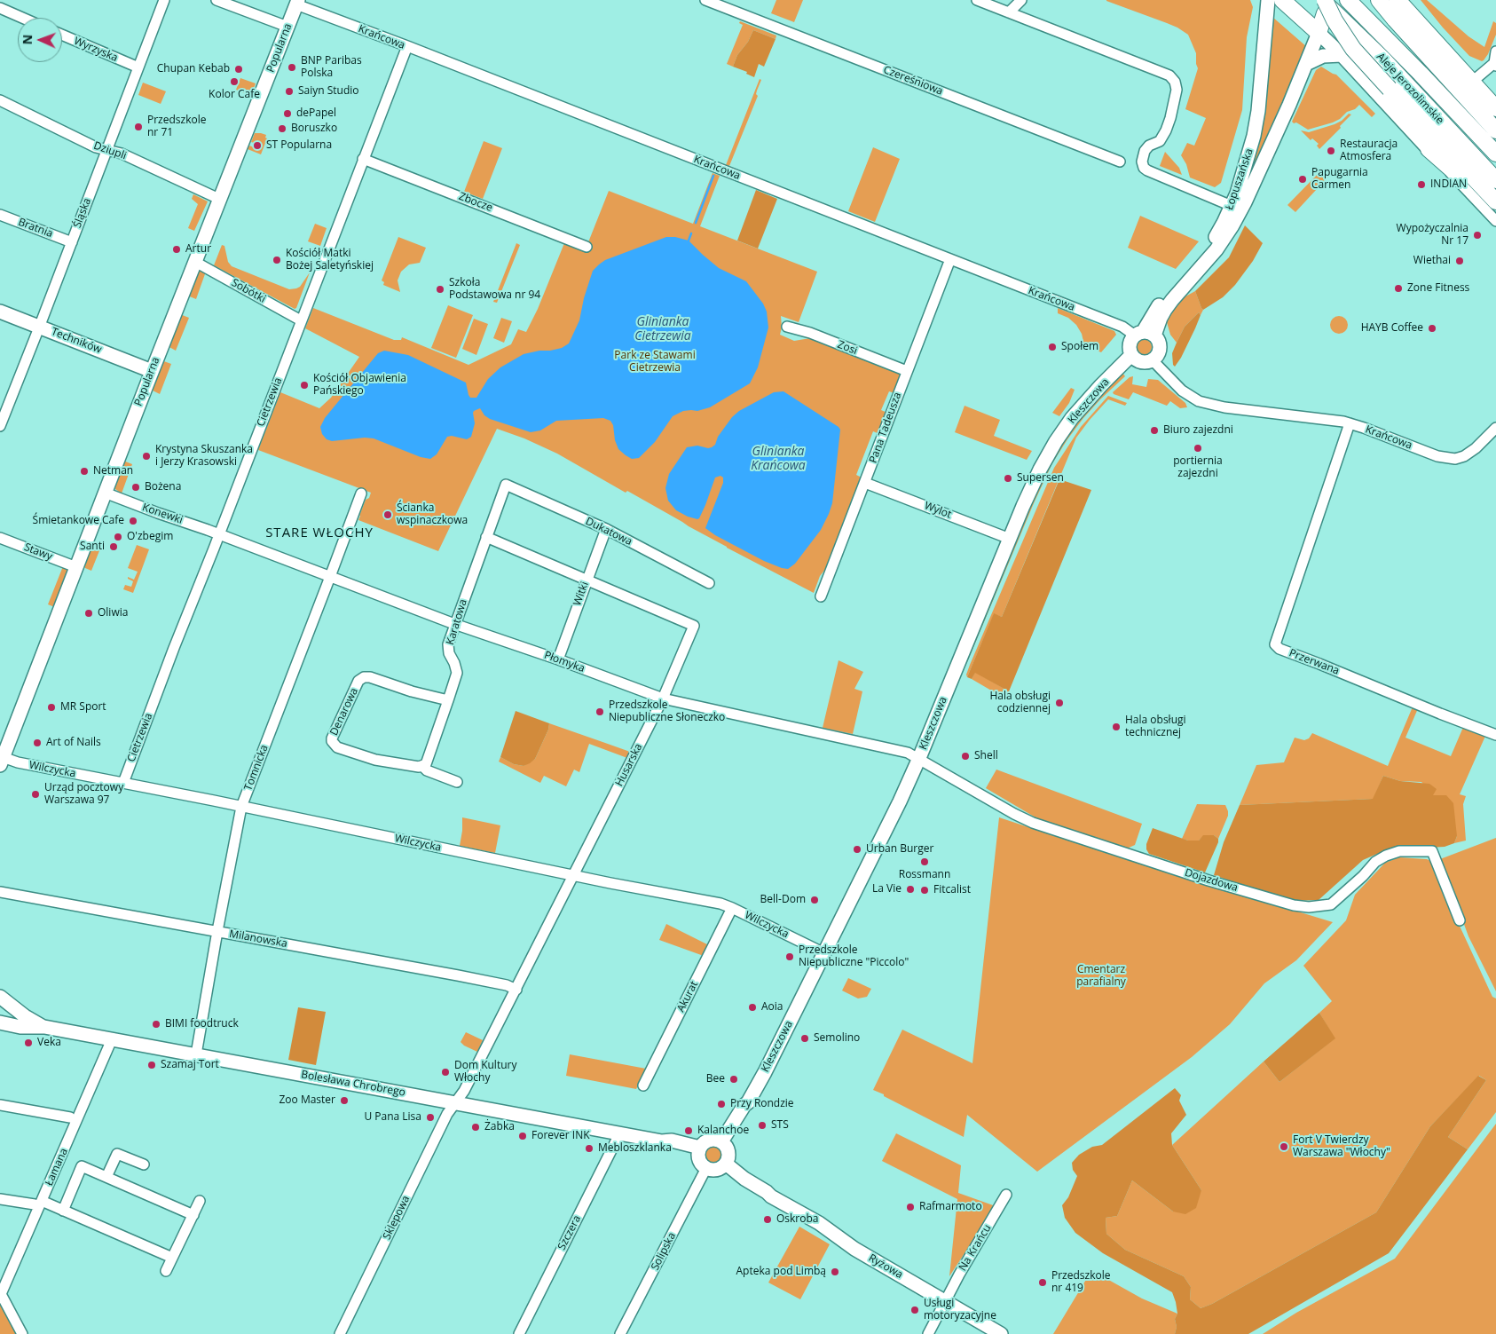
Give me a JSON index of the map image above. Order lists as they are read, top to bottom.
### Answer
{
  "streets": {
    "main road": [
      "Popularna",
      "Aleje Jerozolimskie",
      "Łopuszańska",
      "Techników",
      "Kleszczowa",
      "Bolesława Chrobrego",
      "Ryżowa"
    ],
    "street": [
      "Krańcowa",
      "Wyrzyska",
      "Czereśniowa",
      "Dziupli",
      "Zbocze",
      "Śląska",
      "Bratnia",
      "Sobótki",
      "Zosi",
      "Cietrzewia",
      "Pana Tadeusza",
      "Wylot",
      "Konewki",
      "Dukatowa",
      "Stawy",
      "Witki",
      "Karatowa",
      "Płomyka",
      "Przerwana",
      "Denarowa",
      "Husarska",
      "Tomnicka",
      "Wilczycka",
      "Dojazdowa",
      "Milanowska",
      "Akurat",
      "Łamana",
      "Sklepowa",
      "Szczera",
      "Na Krańcu",
      "Solipska"
    ]
  },
  "crossings": [
    ["Krańcowa", "Popularna"],
    ["Krańcowa", "Łopuszańska"],
    ["Krańcowa", "Kleszczowa"],
    ["Krańcowa", "Cietrzewia"],
    ["Krańcowa", "Pana Tadeusza"],
    ["Krańcowa", "Przerwana"],
    ["Popularna", "Dziupli"],
    ["Popularna", "Sobótki"],
    ["Popularna", "Techników"],
    ["Popularna", "Konewki"],
    ["Popularna", "Stawy"],
    ["Popularna", "Wilczycka"],
    ["Wyrzyska", "Śląska"],
    ["Dziupli", "Śląska"],
    ["Łopuszańska", "Kleszczowa"],
    ["Zbocze", "Cietrzewia"],
    ["Śląska", "Bratnia"],
    ["Śląska", "Techników"],
    ["Sobótki", "Cietrzewia"],
    ["Zosi", "Pana Tadeusza"],
    ["Kleszczowa", "Wylot"],
    ["Kleszczowa", "Płomyka"],
    ["Kleszczowa", "Wilczycka"],
    ["Kleszczowa", "Dojazdowa"],
    ["Kleszczowa", "Bolesława Chrobrego"],
    ["Kleszczowa", "Solipska"],
    ["Kleszczowa", "Ryżowa"],
    ["Cietrzewia", "Konewki"],
    ["Cietrzewia", "Płomyka"],
    ["Cietrzewia", "Wilczycka"],
    ["Pana Tadeusza", "Wylot"],
    ["Konewki", "Płomyka"],
    ["Dukatowa", "Witki"],
    ["Dukatowa", "Karatowa"],
    ["Witki", "Płomyka"],
    ["Witki", "Husarska"],
    ["Karatowa", "Płomyka"],
    ["Karatowa", "Denarowa"],
    ["Karatowa", "Husarska"],
    ["Płomyka", "Husarska"],
    ["Płomyka", "Tomnicka"],
    ["Płomyka", "Dojazdowa"],
    ["Husarska", "Wilczycka"],
    ["Husarska", "Milanowska"],
    ["Husarska", "Bolesława Chrobrego"],
    ["Husarska", "Sklepowa"],
    ["Tomnicka", "Wilczycka"],
    ["Tomnicka", "Milanowska"],
    ["Tomnicka", "Bolesława Chrobrego"],
    ["Wilczycka", "Akurat"],
    ["Bolesława Chrobrego", "Łamana"],
    ["Bolesława Chrobrego", "Sklepowa"],
    ["Bolesława Chrobrego", "Szczera"],
    ["Bolesława Chrobrego", "Solipska"],
    ["Bolesława Chrobrego", "Ryżowa"],
    ["Na Krańcu", "Ryżowa"],
    ["Solipska", "Ryżowa"]
  ],
  "districts": ["STARE WŁOCHY"],
  "water": ["Glinianka Cietrzewia", "Glinianka Krańcowa"],
  "parks": ["Park ze Stawami Cietrzewia", "Cmentarz parafialny"],
  "places": [
    "BNP Paribas Polska",
    "Chupan Kebab",
    "Kolor Cafe",
    "Saiyn Studio",
    "dePapel",
    "Przedszkole nr 71",
    "Boruszko",
    "ST Popularna",
    "Restauracja Atmosfera",
    "Papugarnia Carmen",
    "INDIAN",
    "Wypożyczalnia Nr 17",
    "Artur",
    "Kościół Matki Bożej Saletyńskiej",
    "Wiethai",
    "Zone Fitness",
    "Szkoła Podstawowa nr 94",
    "HAYB Coffee",
    "Społem",
    "Kościół Objawienia Pańskiego",
    "Biuro zajezdni",
    "portiernia zajezdni",
    "Krystyna Skuszanka i Jerzy Krasowski",
    "Netman",
    "Supersen",
    "Bożena",
    "Ścianka wspinaczkowa",
    "Śmietankowe Cafe",
    "O'zbegim",
    "Santi",
    "Oliwia",
    "Hala obsługi codziennej",
    "MR Sport",
    "Przedszkole Niepubliczne Słoneczko",
    "Hala obsługi technicznej",
    "Art of Nails",
    "Shell",
    "Urząd pocztowy Warszawa 97",
    "Urban Burger",
    "Rossmann",
    "La Vie",
    "Fitcalist",
    "Bell-Dom",
    "Przedszkole Niepubliczne \"Piccolo\"",
    "Aoia",
    "BIMI foodtruck",
    "Semolino",
    "Veka",
    "Szamaj Tort",
    "Dom Kultury Włochy",
    "Bee",
    "Zoo Master",
    "Przy Rondzie",
    "U Pana Lisa",
    "STS",
    "Żabka",
    "Kalanchoe",
    "Forever INK",
    "Fort V Twierdzy Warszawa \"Włochy\"",
    "Mebloszklanka",
    "Rafmarmoto",
    "Oskroba",
    "Apteka pod Limbą",
    "Przedszkole nr 419",
    "Usługi motoryzacyjne"
  ],
  "north": "left"
}
